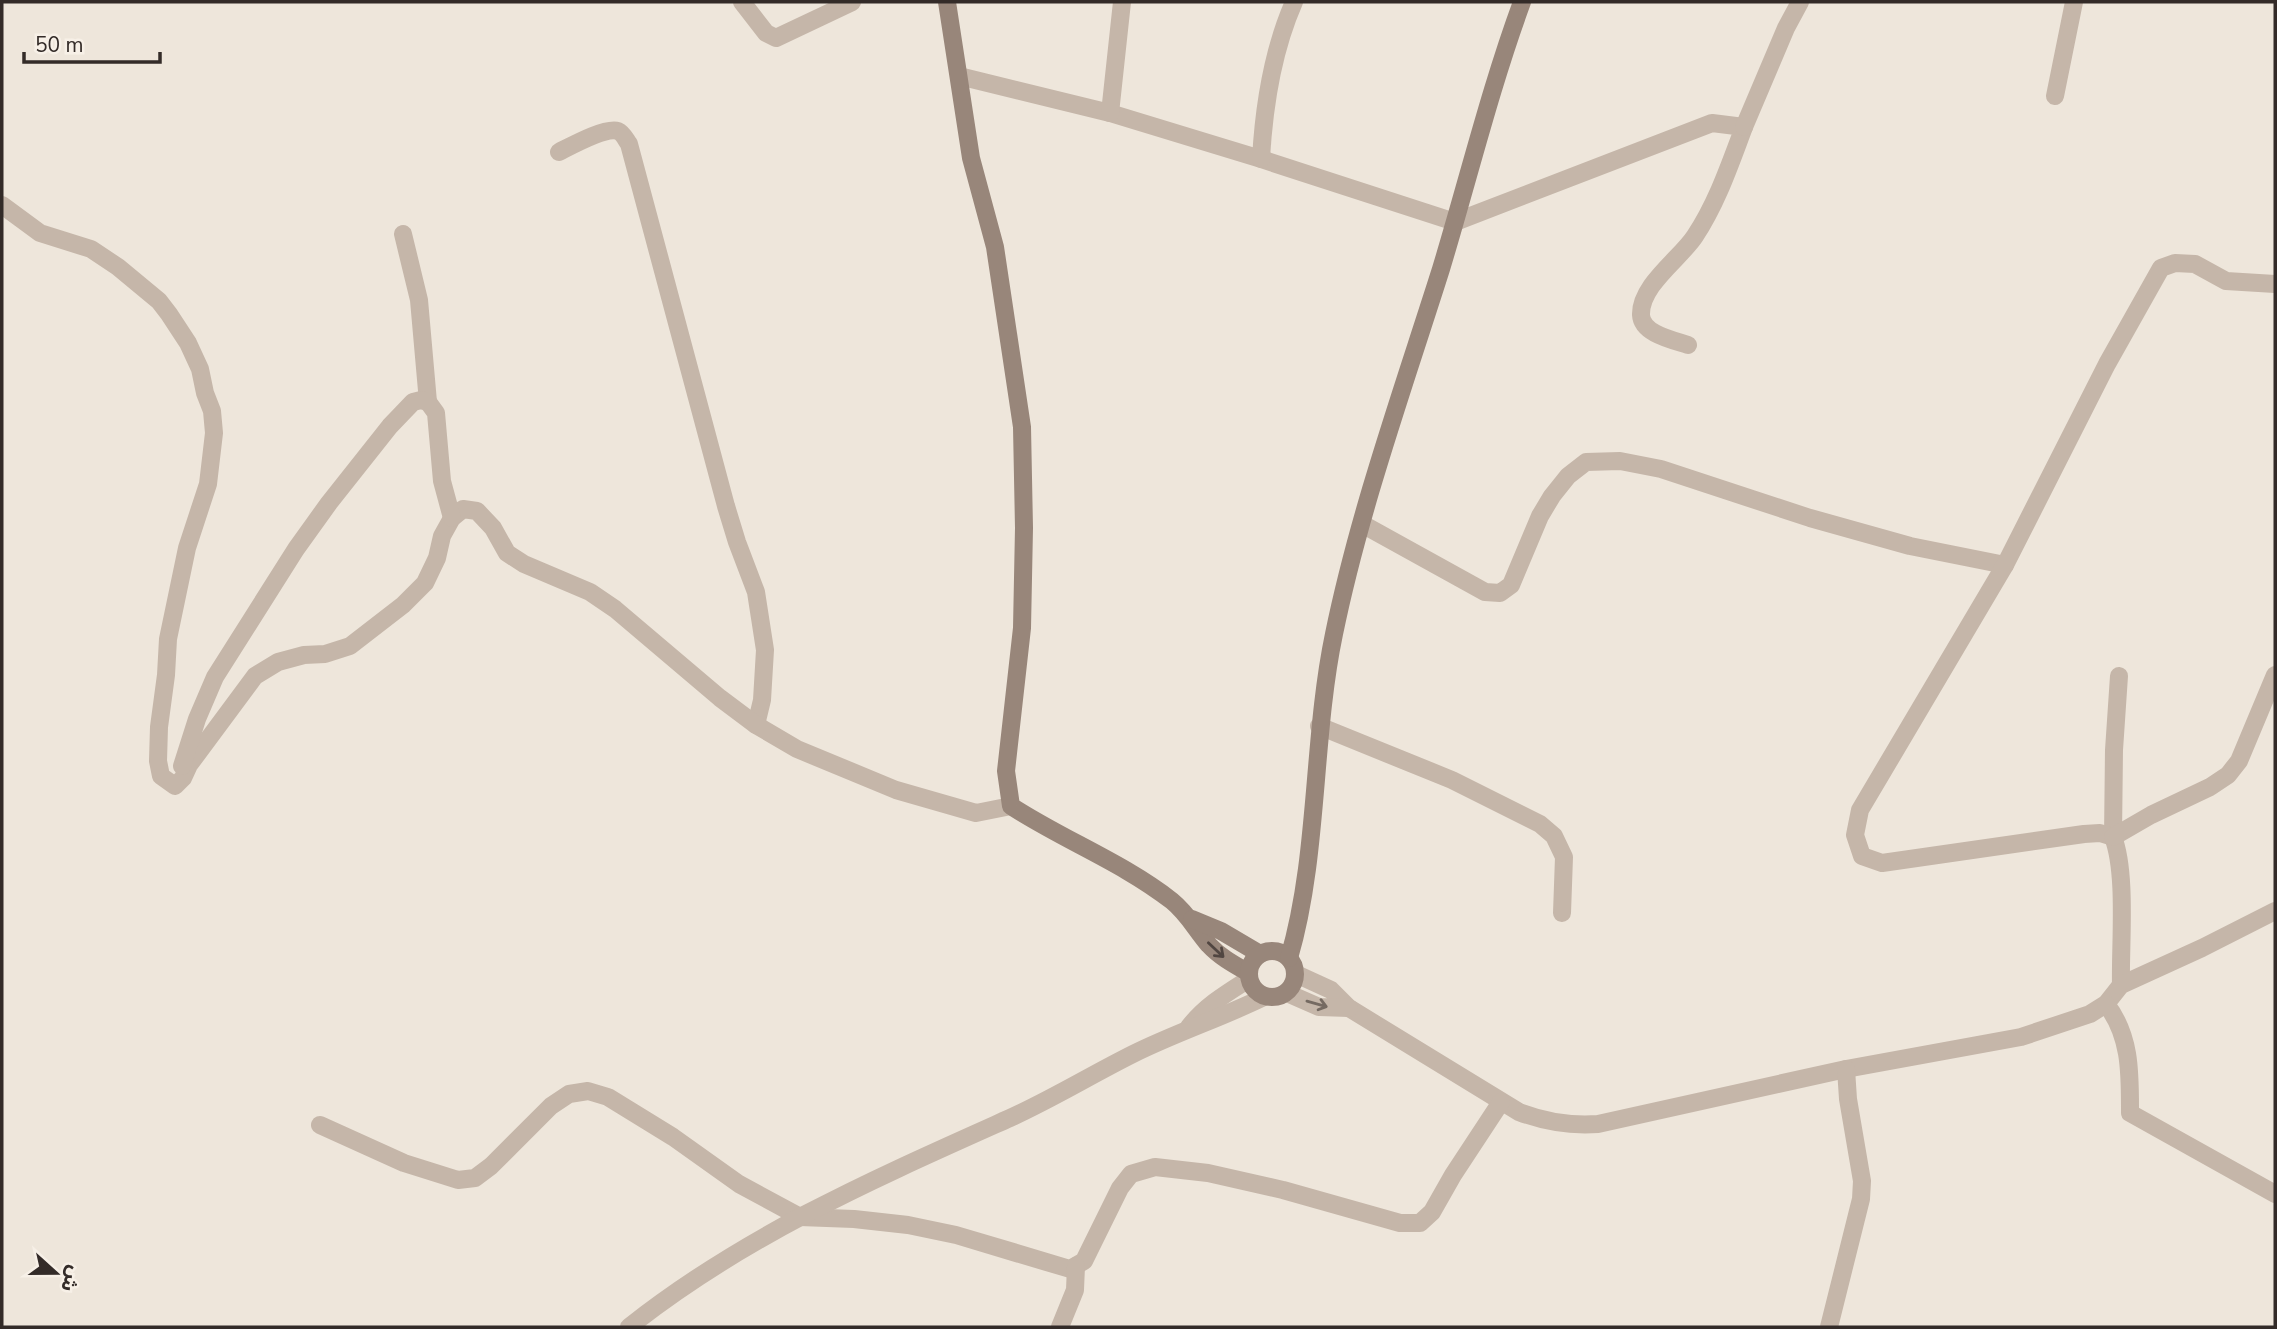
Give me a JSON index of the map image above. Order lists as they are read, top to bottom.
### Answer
{
  "scale_bar": "50 m",
  "north": "right"
}
